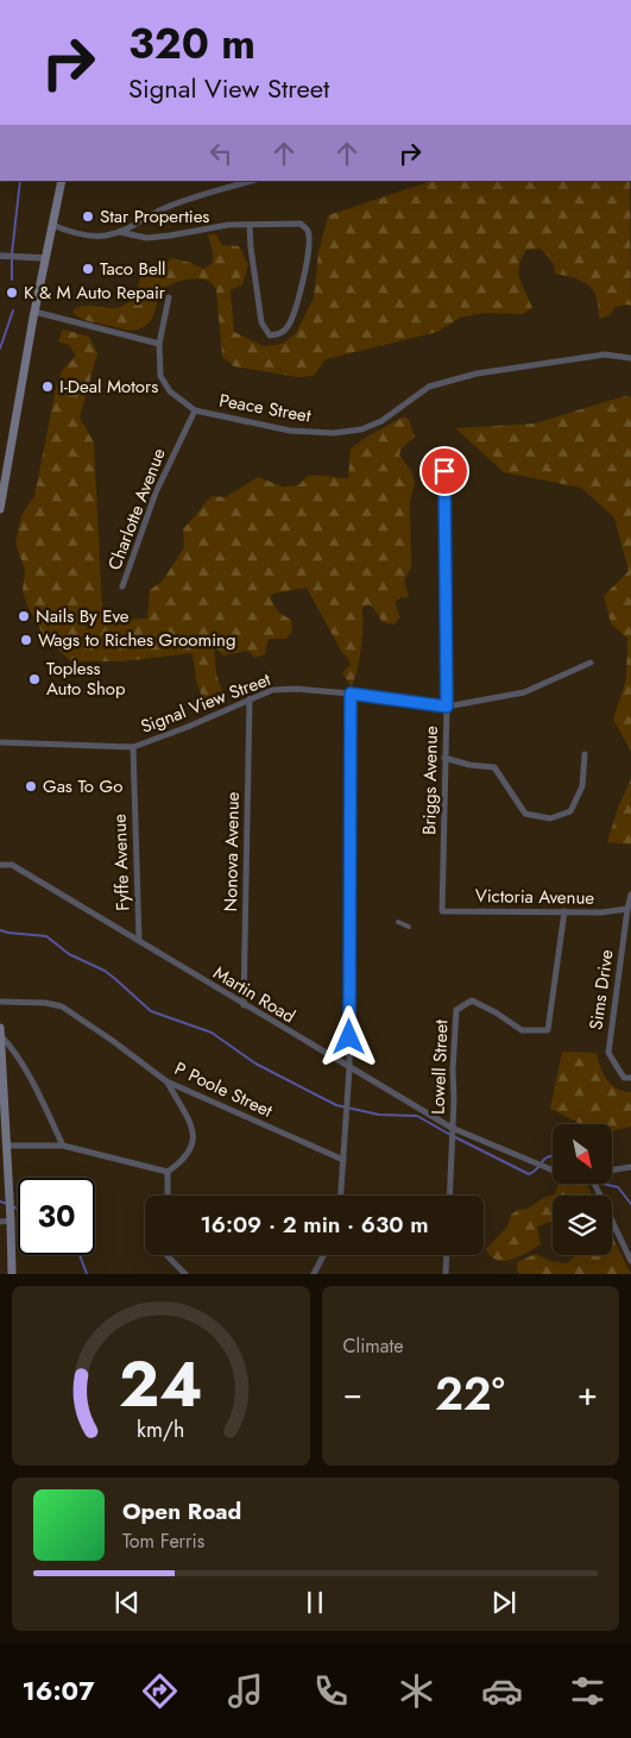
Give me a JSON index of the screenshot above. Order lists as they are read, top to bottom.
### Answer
{
  "streets": {
    "street": [
      "Peace Street",
      "Charlotte Avenue",
      "Signal View Street",
      "Briggs Avenue",
      "Nonova Avenue",
      "Fyffe Avenue",
      "Victoria Avenue",
      "Sims Drive",
      "Martin Road",
      "Lowell Street",
      "P Poole Street"
    ]
  },
  "crossings": [
    ["Peace Street", "Charlotte Avenue"],
    ["Signal View Street", "Briggs Avenue"],
    ["Signal View Street", "Nonova Avenue"],
    ["Signal View Street", "Fyffe Avenue"],
    ["Briggs Avenue", "Victoria Avenue"],
    ["Nonova Avenue", "Martin Road"],
    ["Fyffe Avenue", "Martin Road"],
    ["Victoria Avenue", "Sims Drive"],
    ["Victoria Avenue", "Lowell Street"],
    ["Martin Road", "Lowell Street"]
  ],
  "places": [
    "Star Properties",
    "Taco Bell",
    "K & M Auto Repair",
    "I-Deal Motors",
    "Nails By Eve",
    "Wags to Riches Grooming",
    "Topless Auto Shop",
    "Gas To Go"
  ],
  "north": "bottom right",
  "page": {
    "turn": ["320 m", "Signal View Street"],
    "limit": "30",
    "trip": "16:09 · 2 min · 630 m",
    "tile": "Climate",
    "heat": ["−", "22°", "+"],
    "song": ["Open Road", "Tom Ferris"],
    "tabs": "16:07",
    "gauge": ["24", "km/h"]
  }
}
